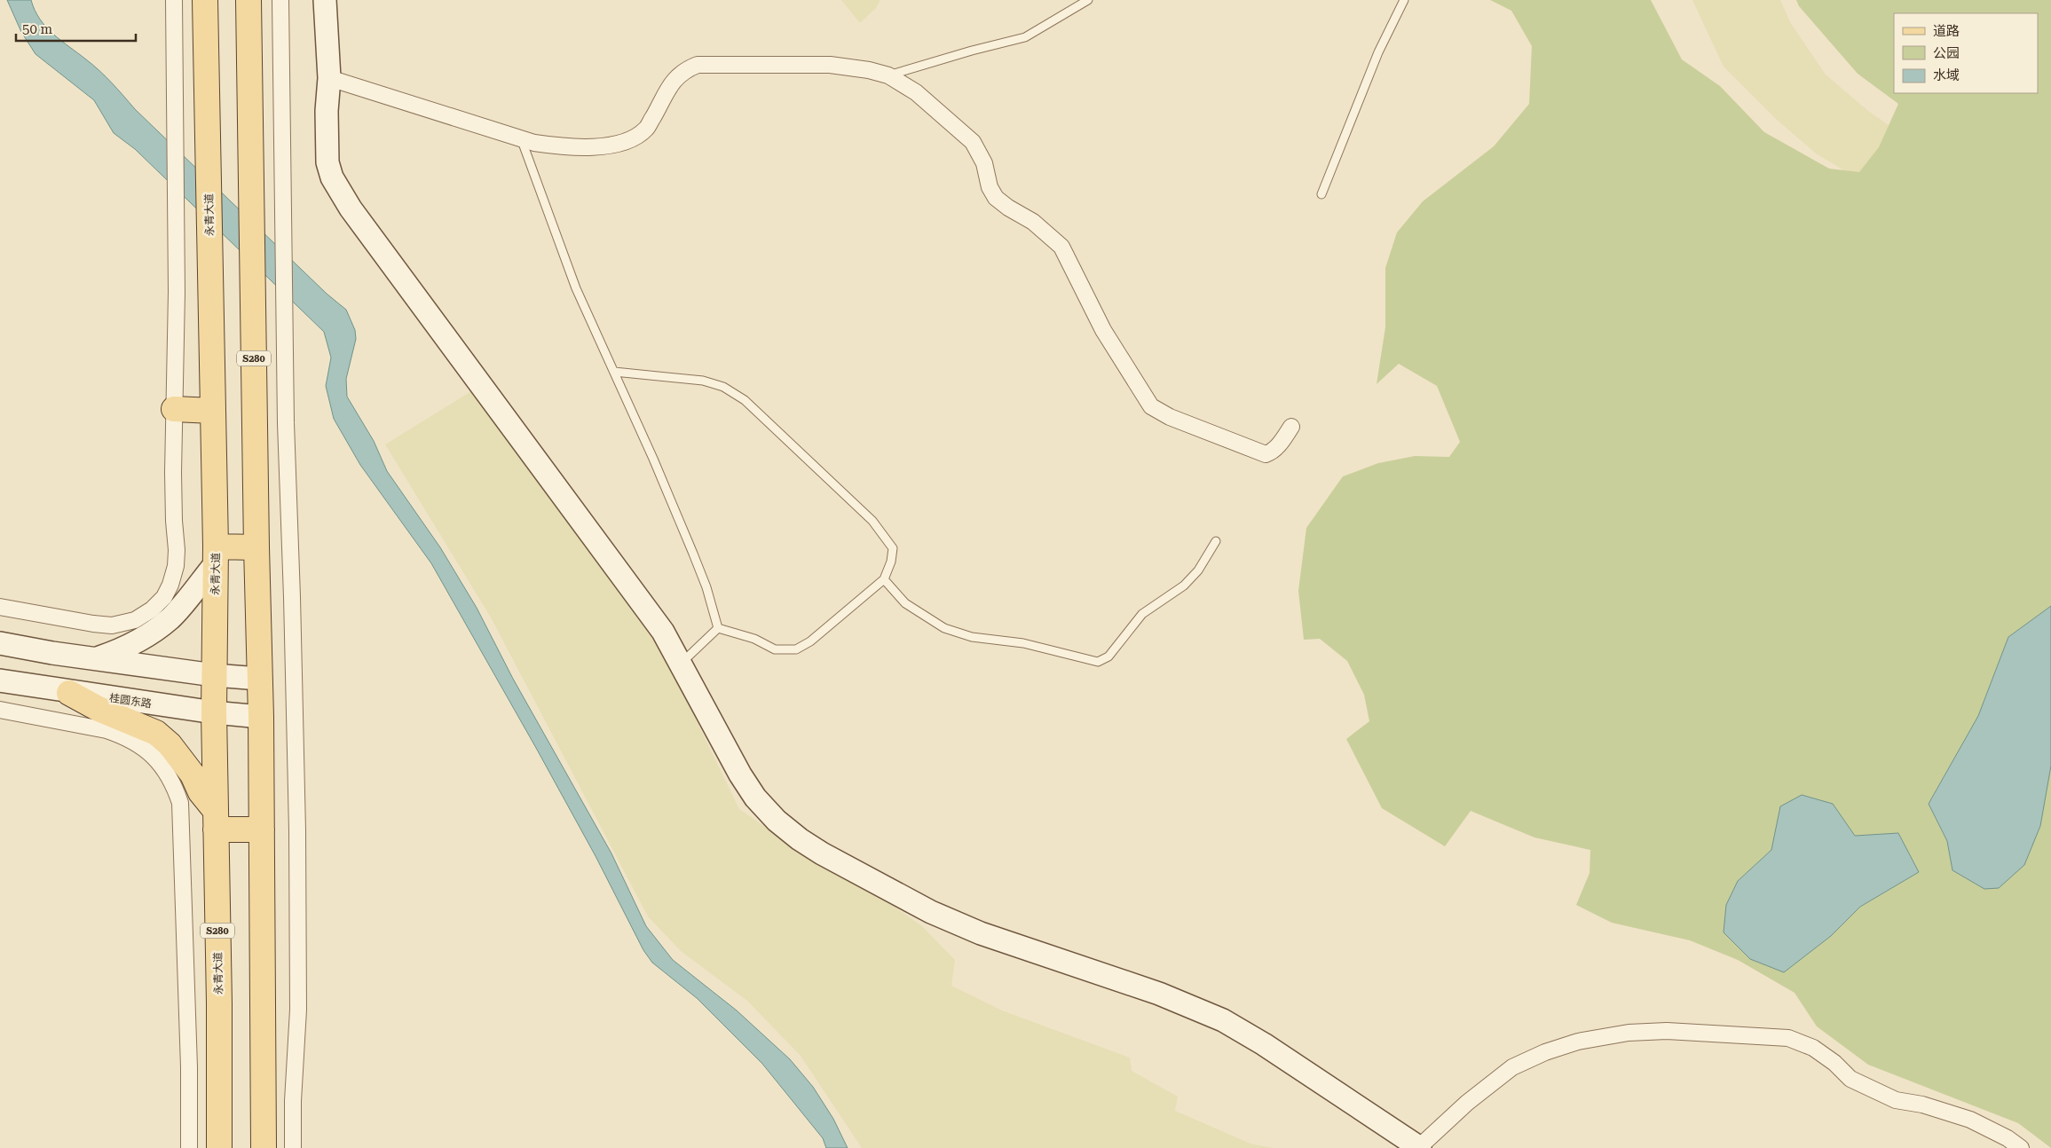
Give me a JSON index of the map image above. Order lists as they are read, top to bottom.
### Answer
{
  "streets": {
    "main road": ["永青大道", "S280"],
    "street": ["桂圆东路"]
  },
  "crossings": [
    ["永青大道", "桂圆东路"],
    ["S280", "桂圆东路"]
  ],
  "legend": ["道路", "公园", "水域"],
  "scale_bar": "50 m"
}
